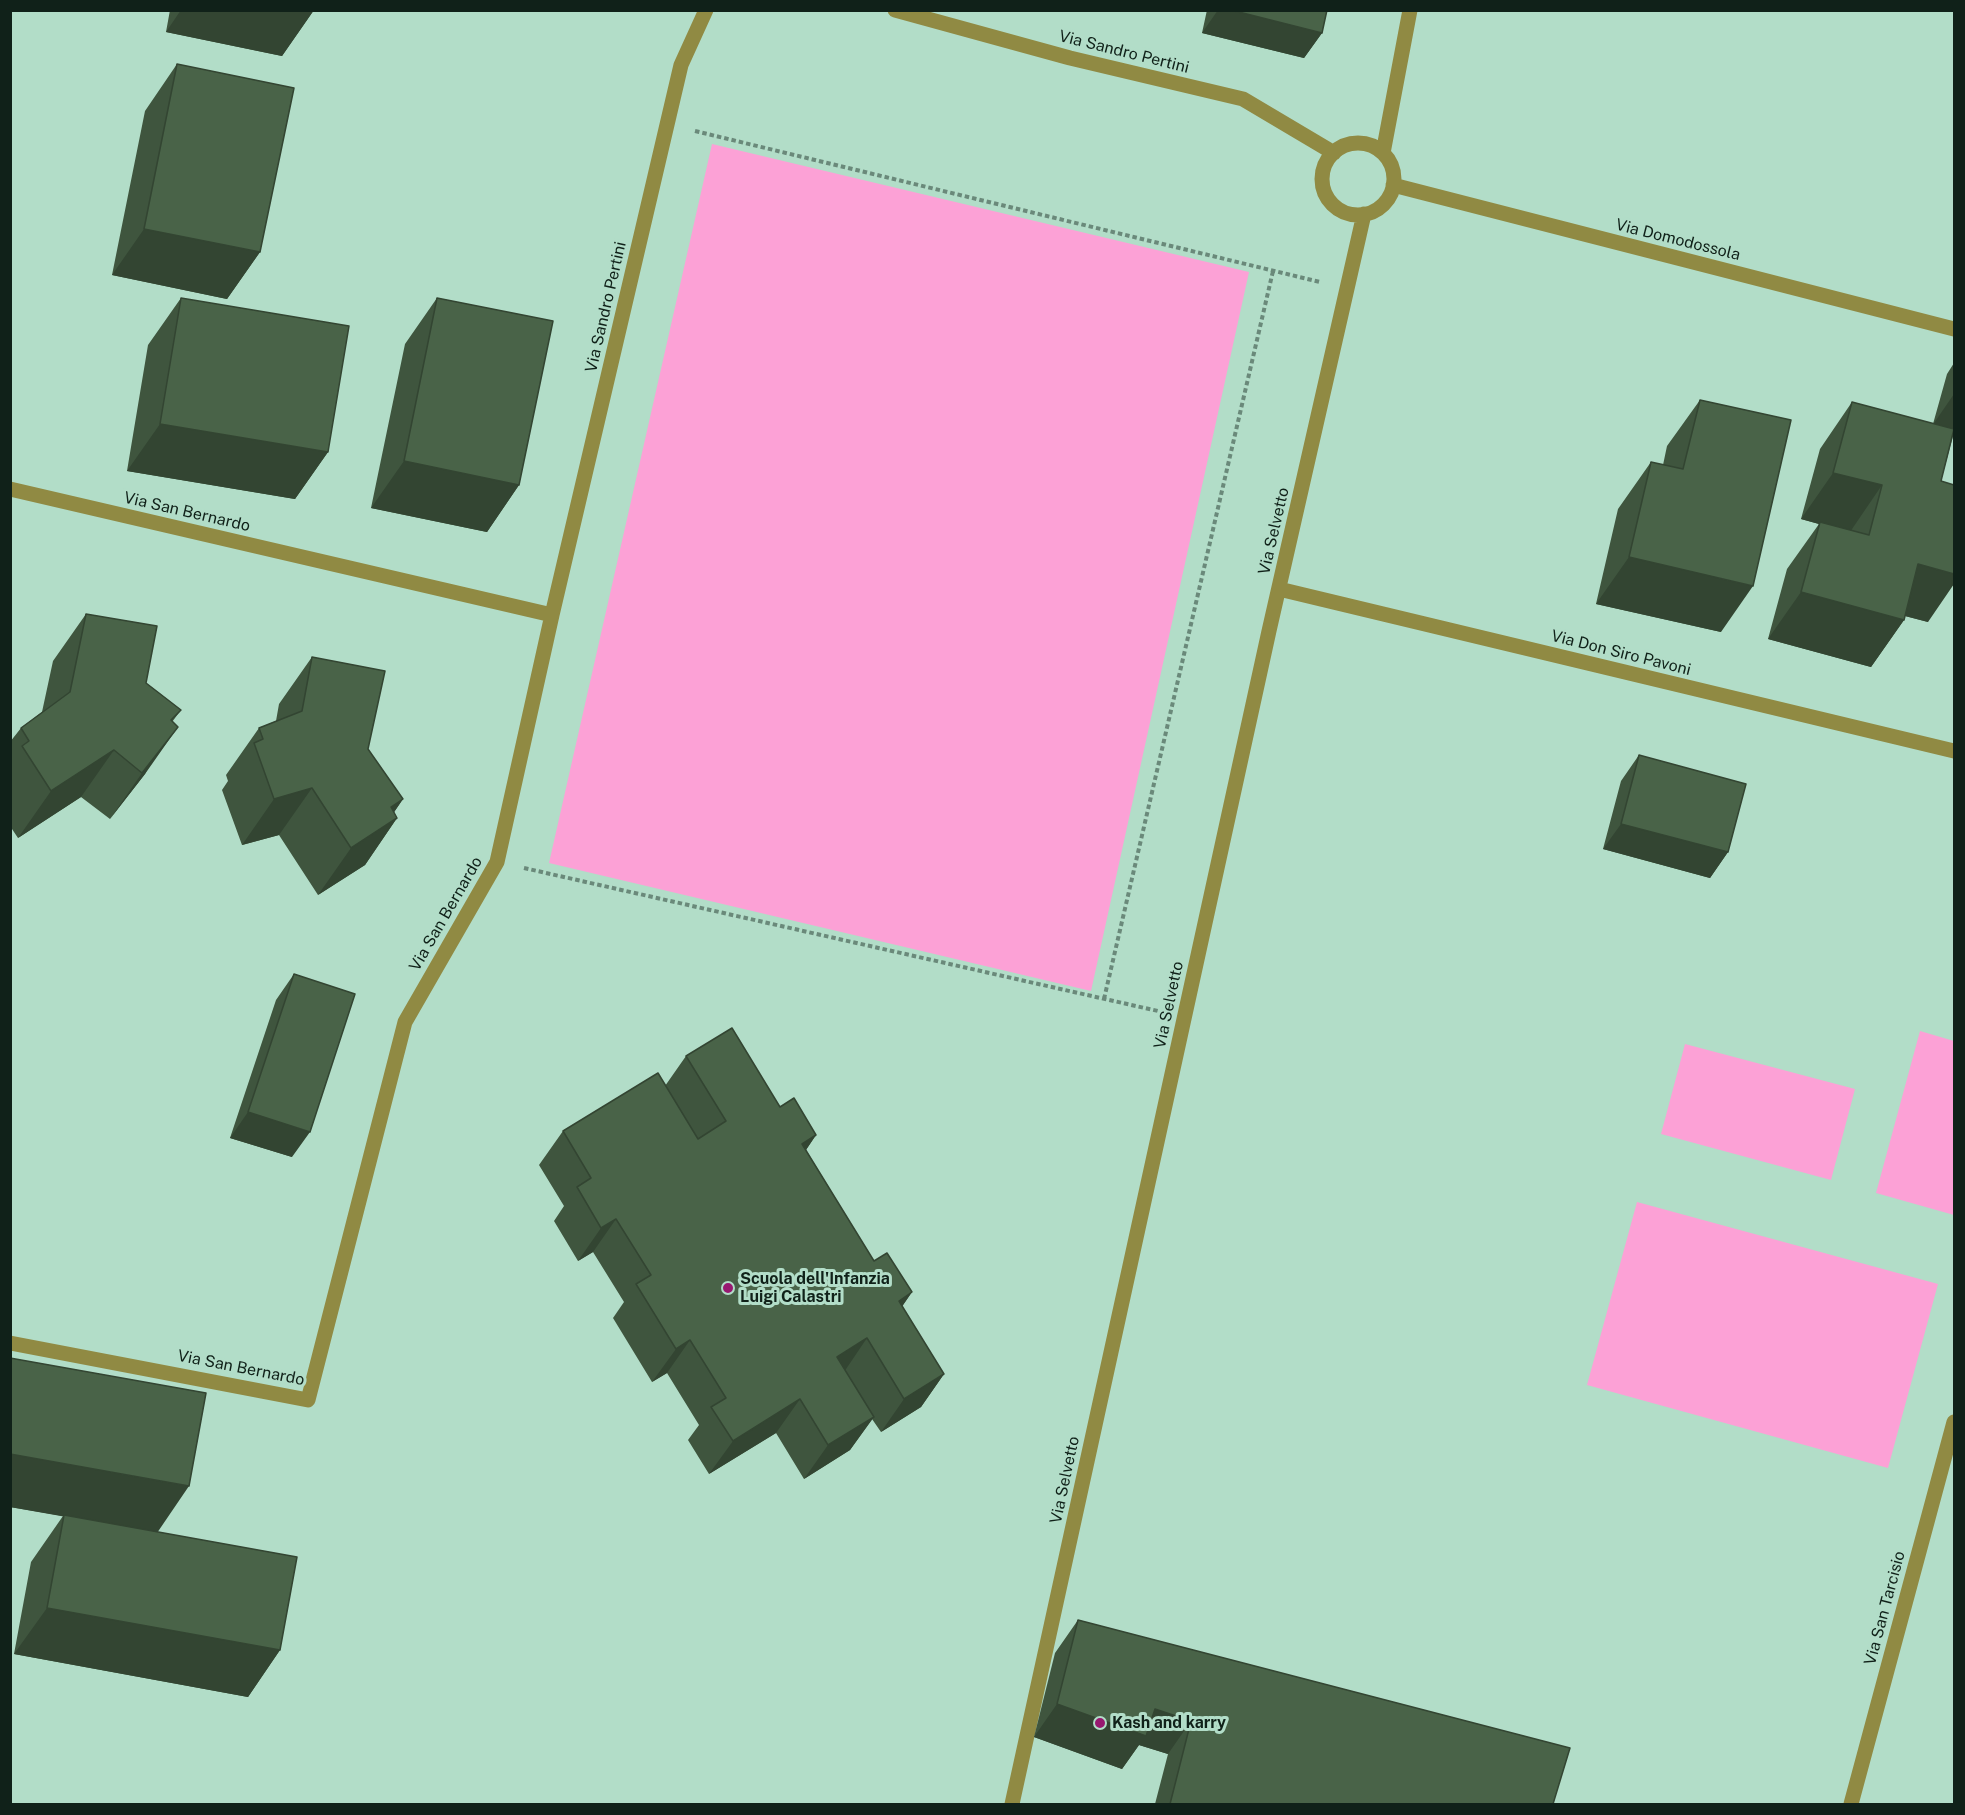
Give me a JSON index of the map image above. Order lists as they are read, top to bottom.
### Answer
{
  "streets": {
    "street": [
      "Via Sandro Pertini",
      "Via Domodossola",
      "Via San Bernardo",
      "Via Selvetto",
      "Via Don Siro Pavoni",
      "Via San Tarcisio"
    ]
  },
  "crossings": [
    ["Via Sandro Pertini", "Via Domodossola"],
    ["Via Sandro Pertini", "Via San Bernardo"],
    ["Via Sandro Pertini", "Via Selvetto"],
    ["Via Domodossola", "Via Selvetto"],
    ["Via Selvetto", "Via Don Siro Pavoni"]
  ],
  "places": ["Scuola dell'Infanzia Luigi Calastri", "Kash and karry"]
}
